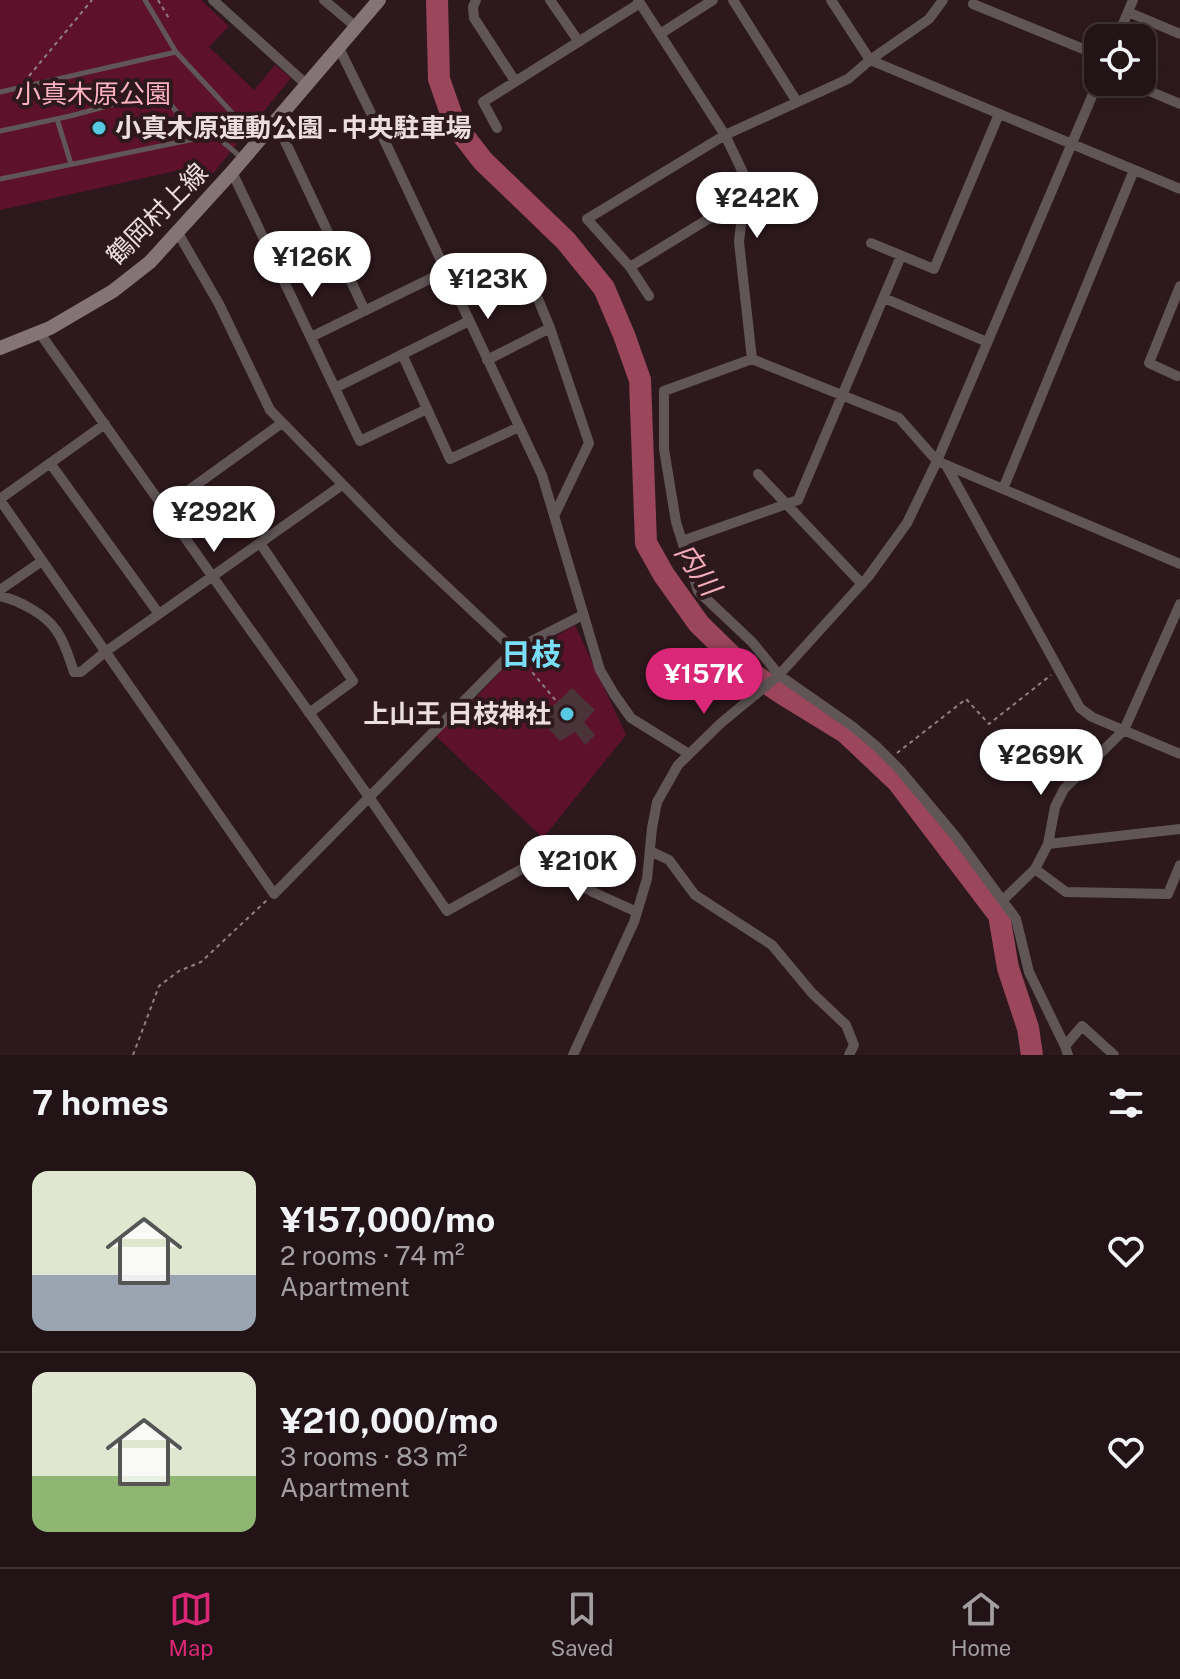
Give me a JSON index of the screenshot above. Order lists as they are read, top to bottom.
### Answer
{
  "streets": {
    "main road": ["鶴岡村上線"]
  },
  "districts": ["日枝"],
  "water": ["内川"],
  "parks": ["小真木原公園"],
  "places": ["小真木原運動公園 - 中央駐車場", "上山王 日枝神社"],
  "page": {
    "price": [
      "¥242K",
      "¥126K",
      "¥123K",
      "¥292K",
      "¥157K",
      "¥269K",
      "¥210K"
    ],
    "heading": "7 homes",
    "list": [
      {
        "name": "¥157,000/mo",
        "note": "2 rooms · 74 m² · Apartment"
      },
      {
        "name": "¥210,000/mo",
        "note": "3 rooms · 83 m² · Apartment"
      }
    ],
    "tabs": ["Map", "Saved", "Home"]
  }
}
